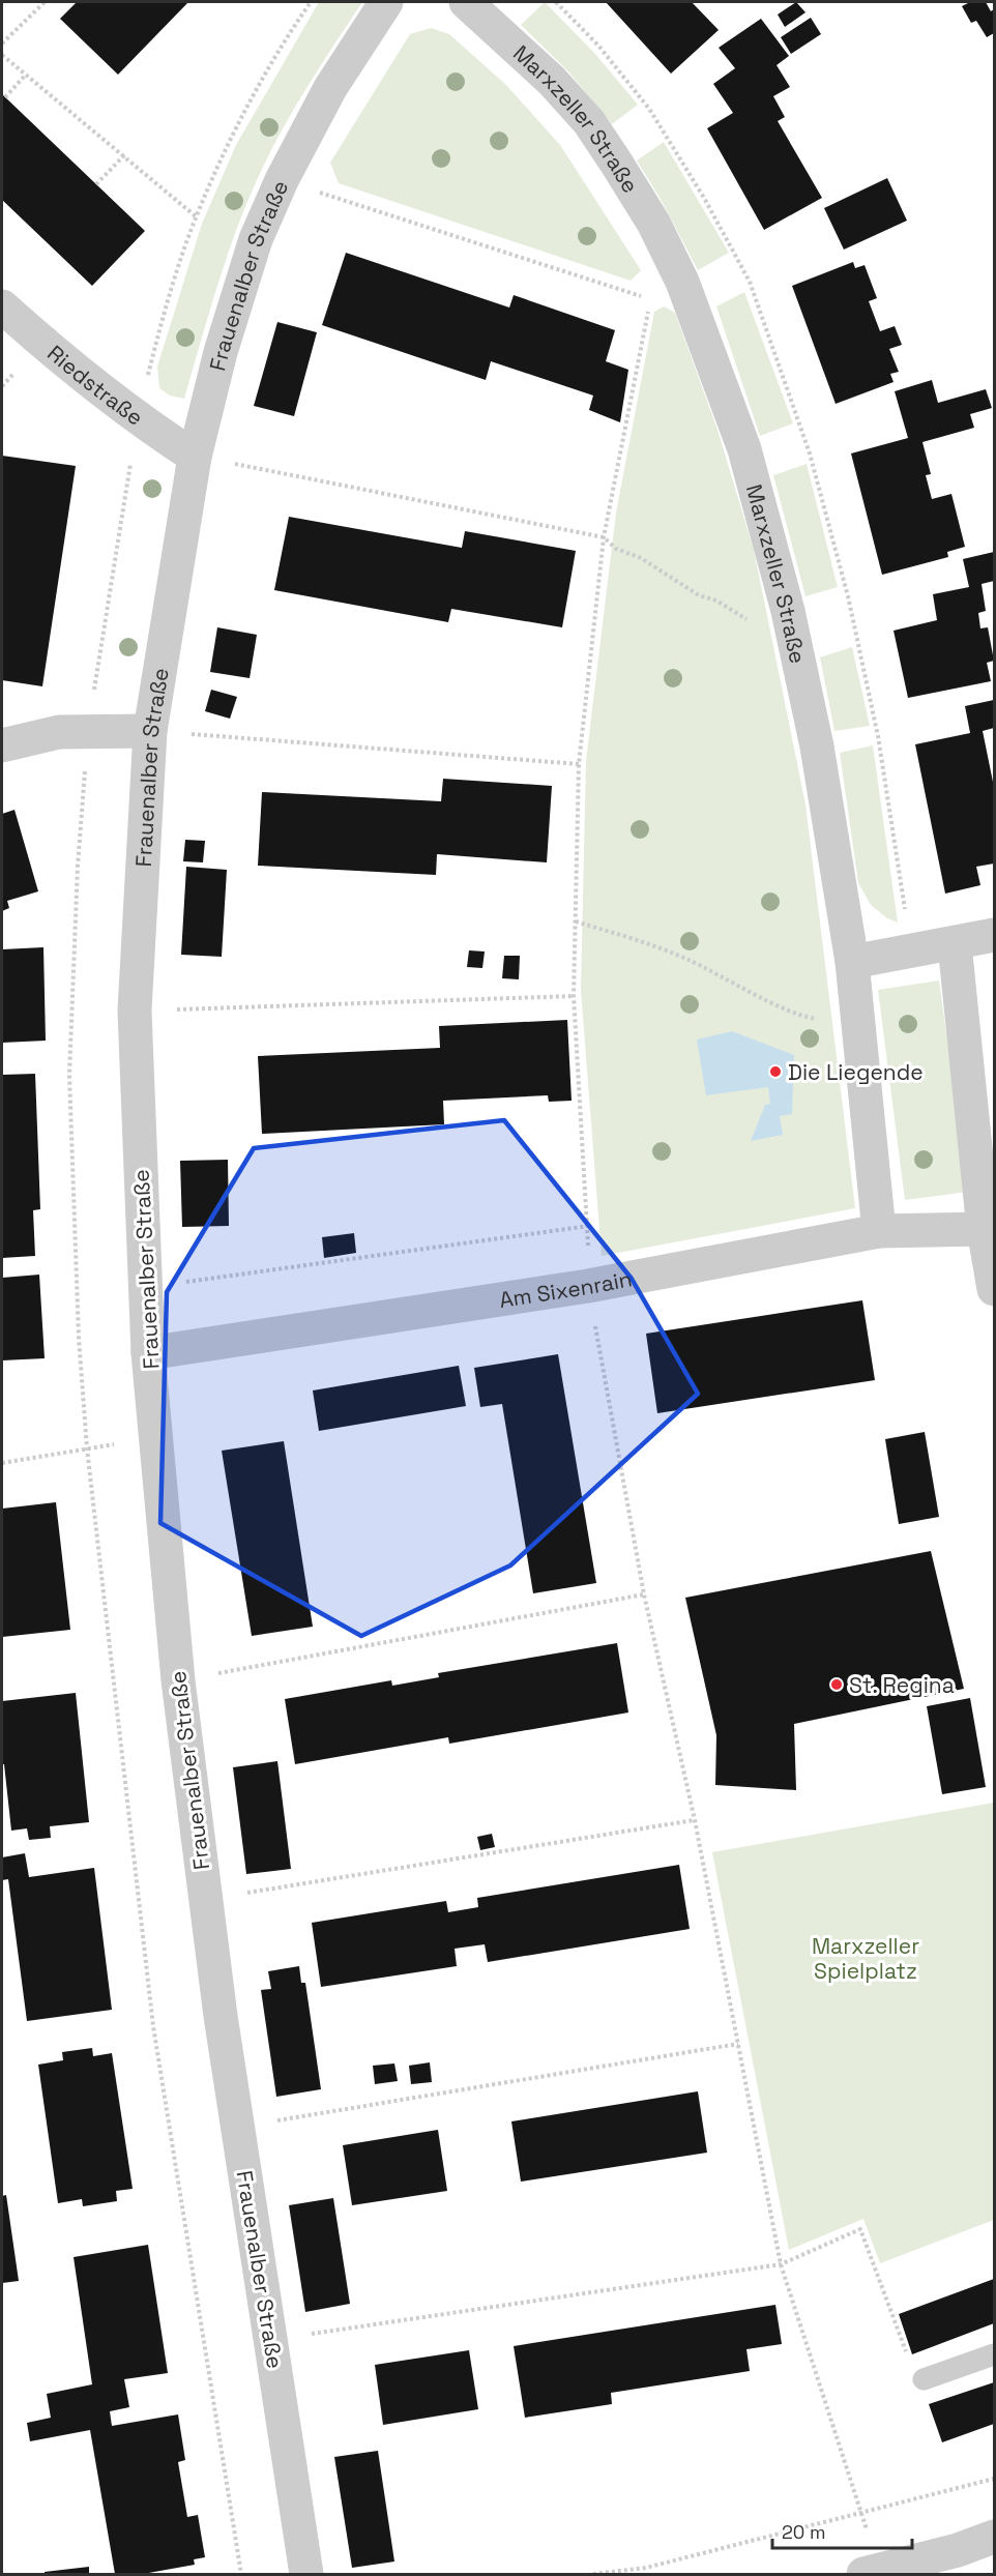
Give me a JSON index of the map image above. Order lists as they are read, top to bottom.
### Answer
{
  "streets": {
    "street": [
      "Marxzeller Straße",
      "Frauenalber Straße",
      "Riedstraße",
      "Am Sixenrain"
    ]
  },
  "crossings": [
    ["Marxzeller Straße", "Am Sixenrain"],
    ["Frauenalber Straße", "Riedstraße"],
    ["Frauenalber Straße", "Am Sixenrain"]
  ],
  "parks": ["Marxzeller Spielplatz"],
  "places": ["Die Liegende", "St. Regina"],
  "scale_bar": "20 m"
}
